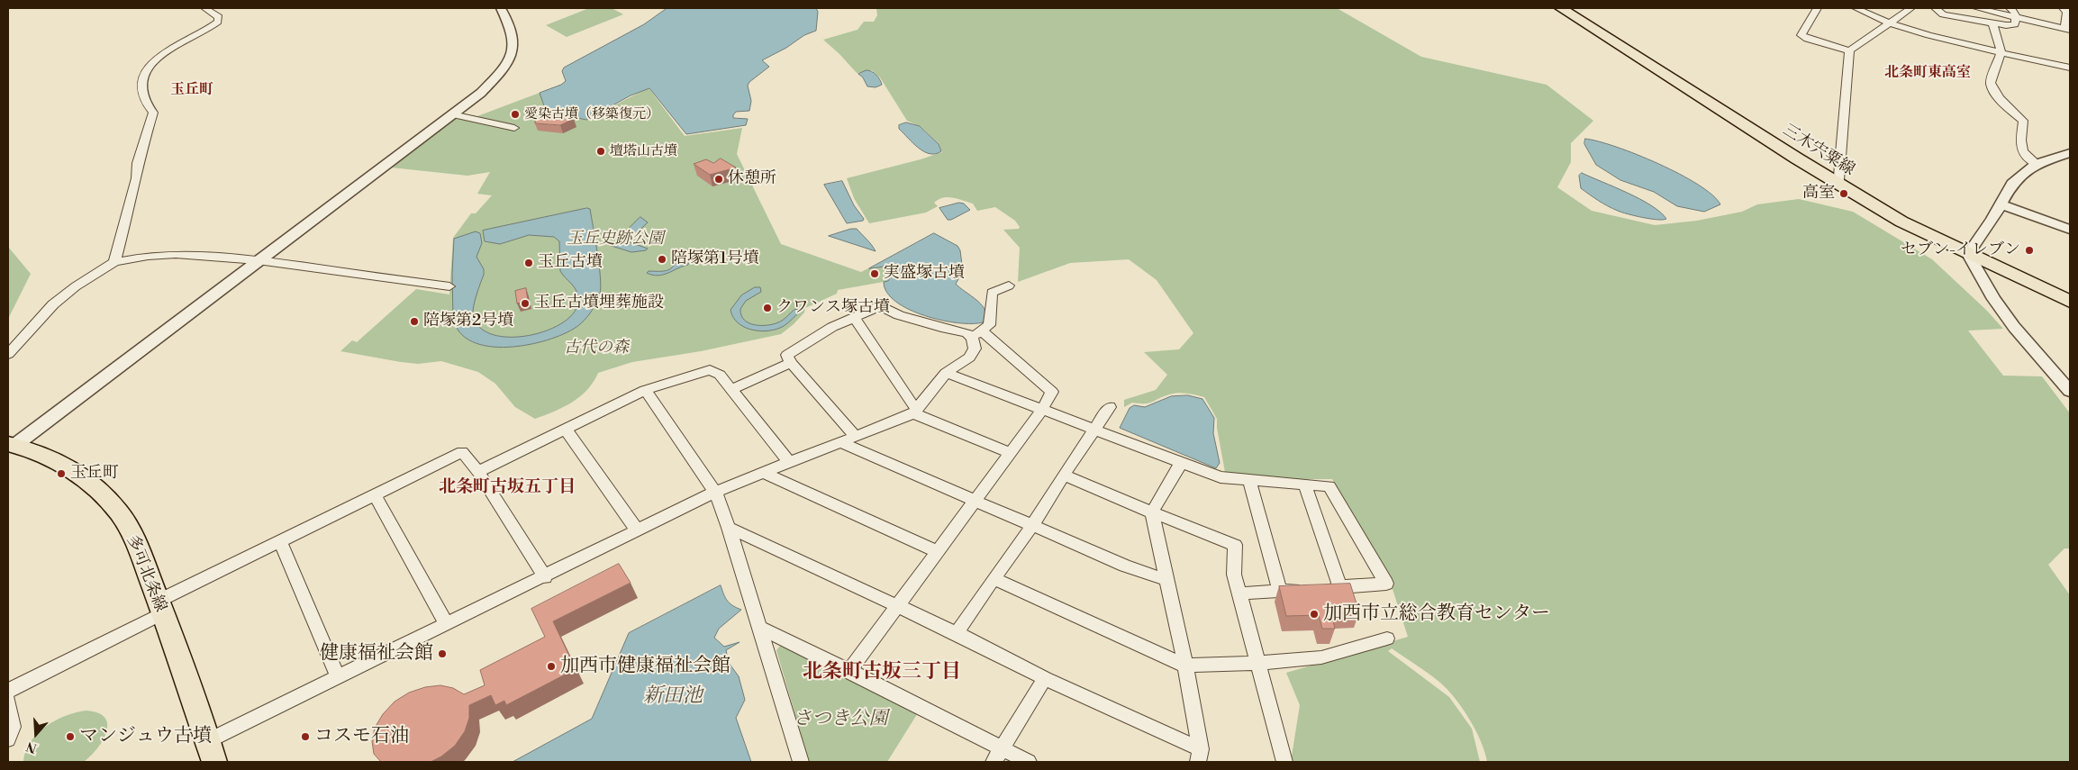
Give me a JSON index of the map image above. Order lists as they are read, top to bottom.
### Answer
{
  "streets": {
    "main road": ["三木宍粟線", "多可北条線"]
  },
  "districts": [
    "北条町東高室",
    "玉丘町",
    "北条町古坂五丁目",
    "北条町古坂三丁目"
  ],
  "water": ["新田池"],
  "parks": ["玉丘史跡公園", "古代の森", "さつき公園"],
  "places": [
    "愛染古墳（移築復元）",
    "壇塔山古墳",
    "休憩所",
    "高室",
    "セブン-イレブン",
    "陪塚第1号墳",
    "玉丘古墳",
    "実盛塚古墳",
    "玉丘古墳埋葬施設",
    "クワンス塚古墳",
    "陪塚第2号墳",
    "玉丘町",
    "加西市立総合教育センター",
    "健康福祉会館",
    "加西市健康福祉会館",
    "マンジュウ古墳",
    "コスモ石油"
  ],
  "north": "bottom"
}
